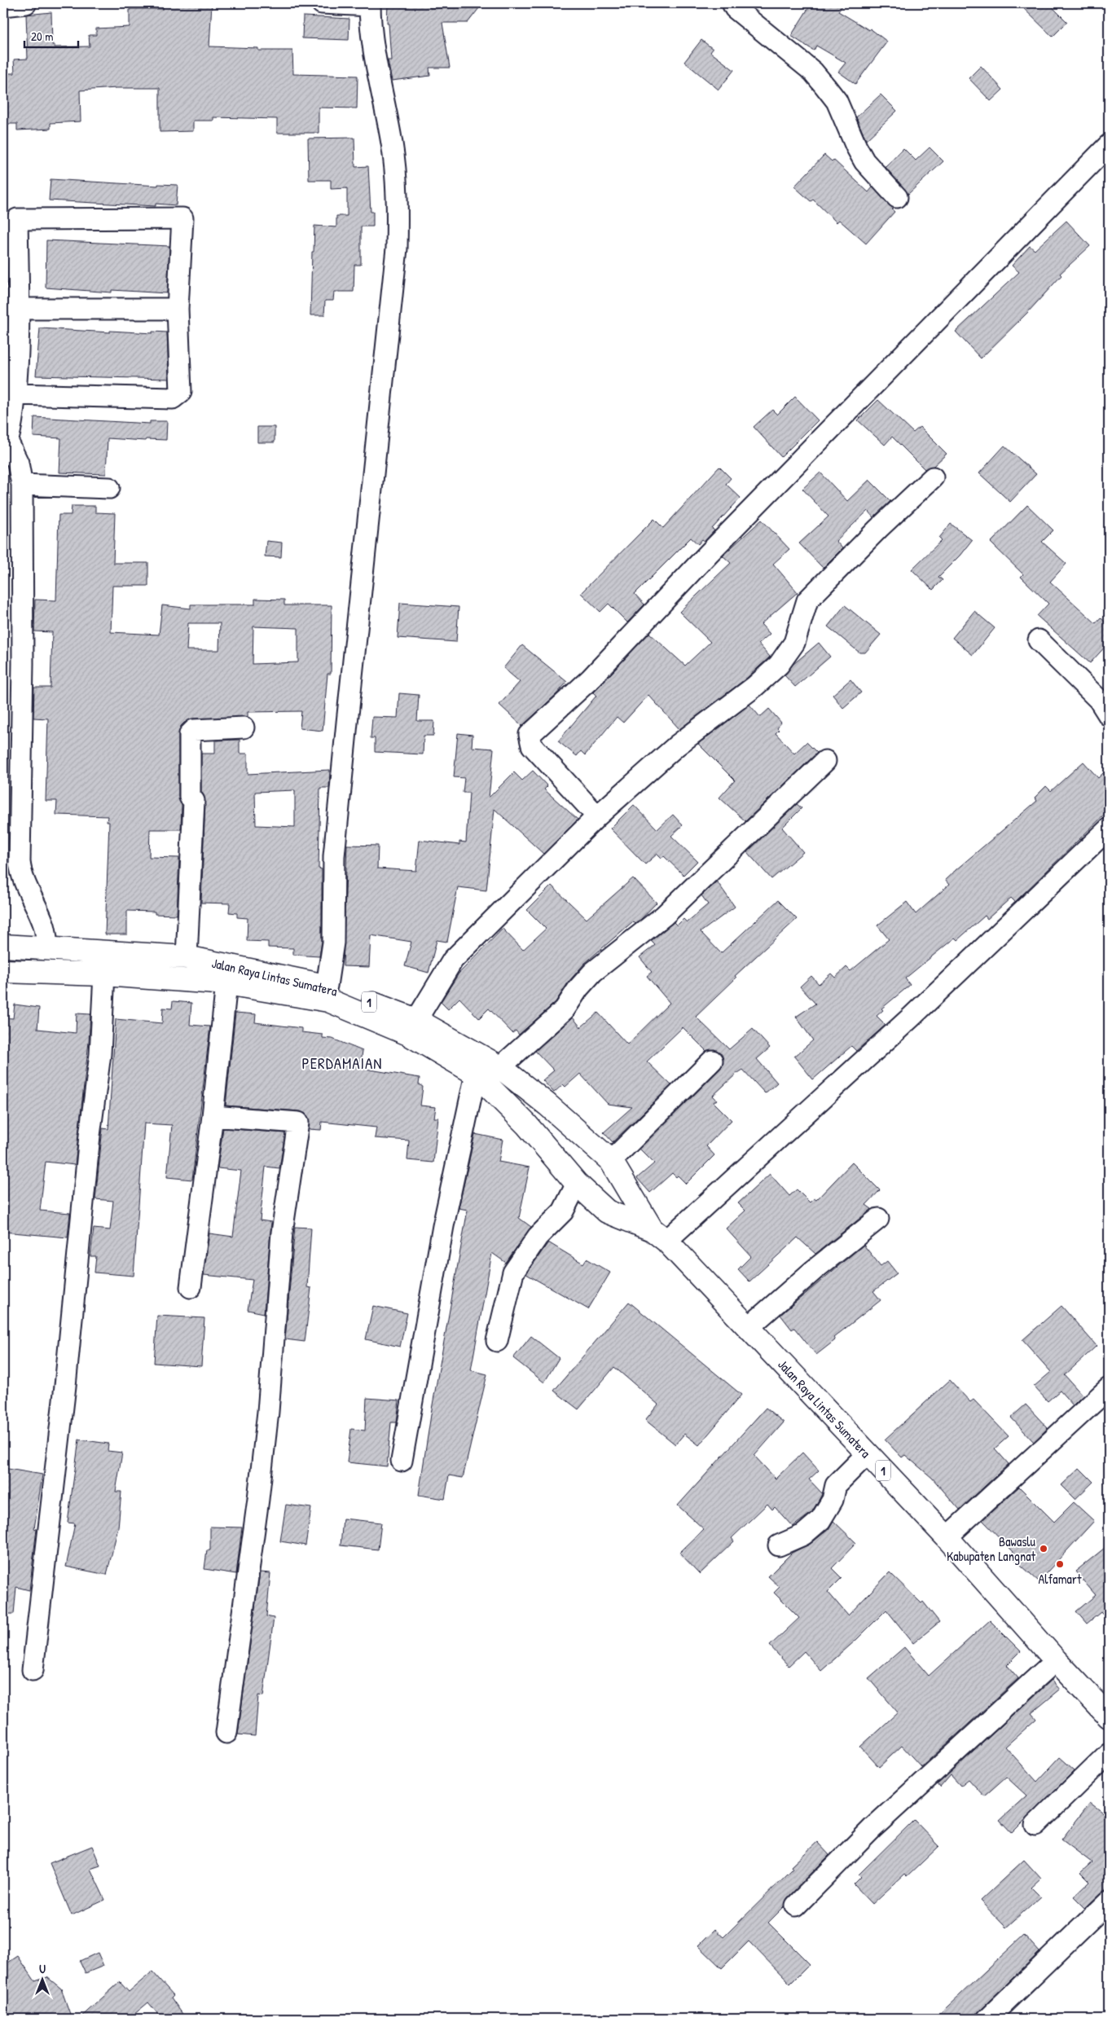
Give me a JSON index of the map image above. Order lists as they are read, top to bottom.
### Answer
{
  "streets": {
    "highway": ["Jalan Raya Lintas Sumatera", "1"]
  },
  "districts": ["PERDAMAIAN"],
  "places": ["Bawaslu Kabupaten Langnat", "Alfamart"],
  "scale_bar": "20 m",
  "north": "top"
}
